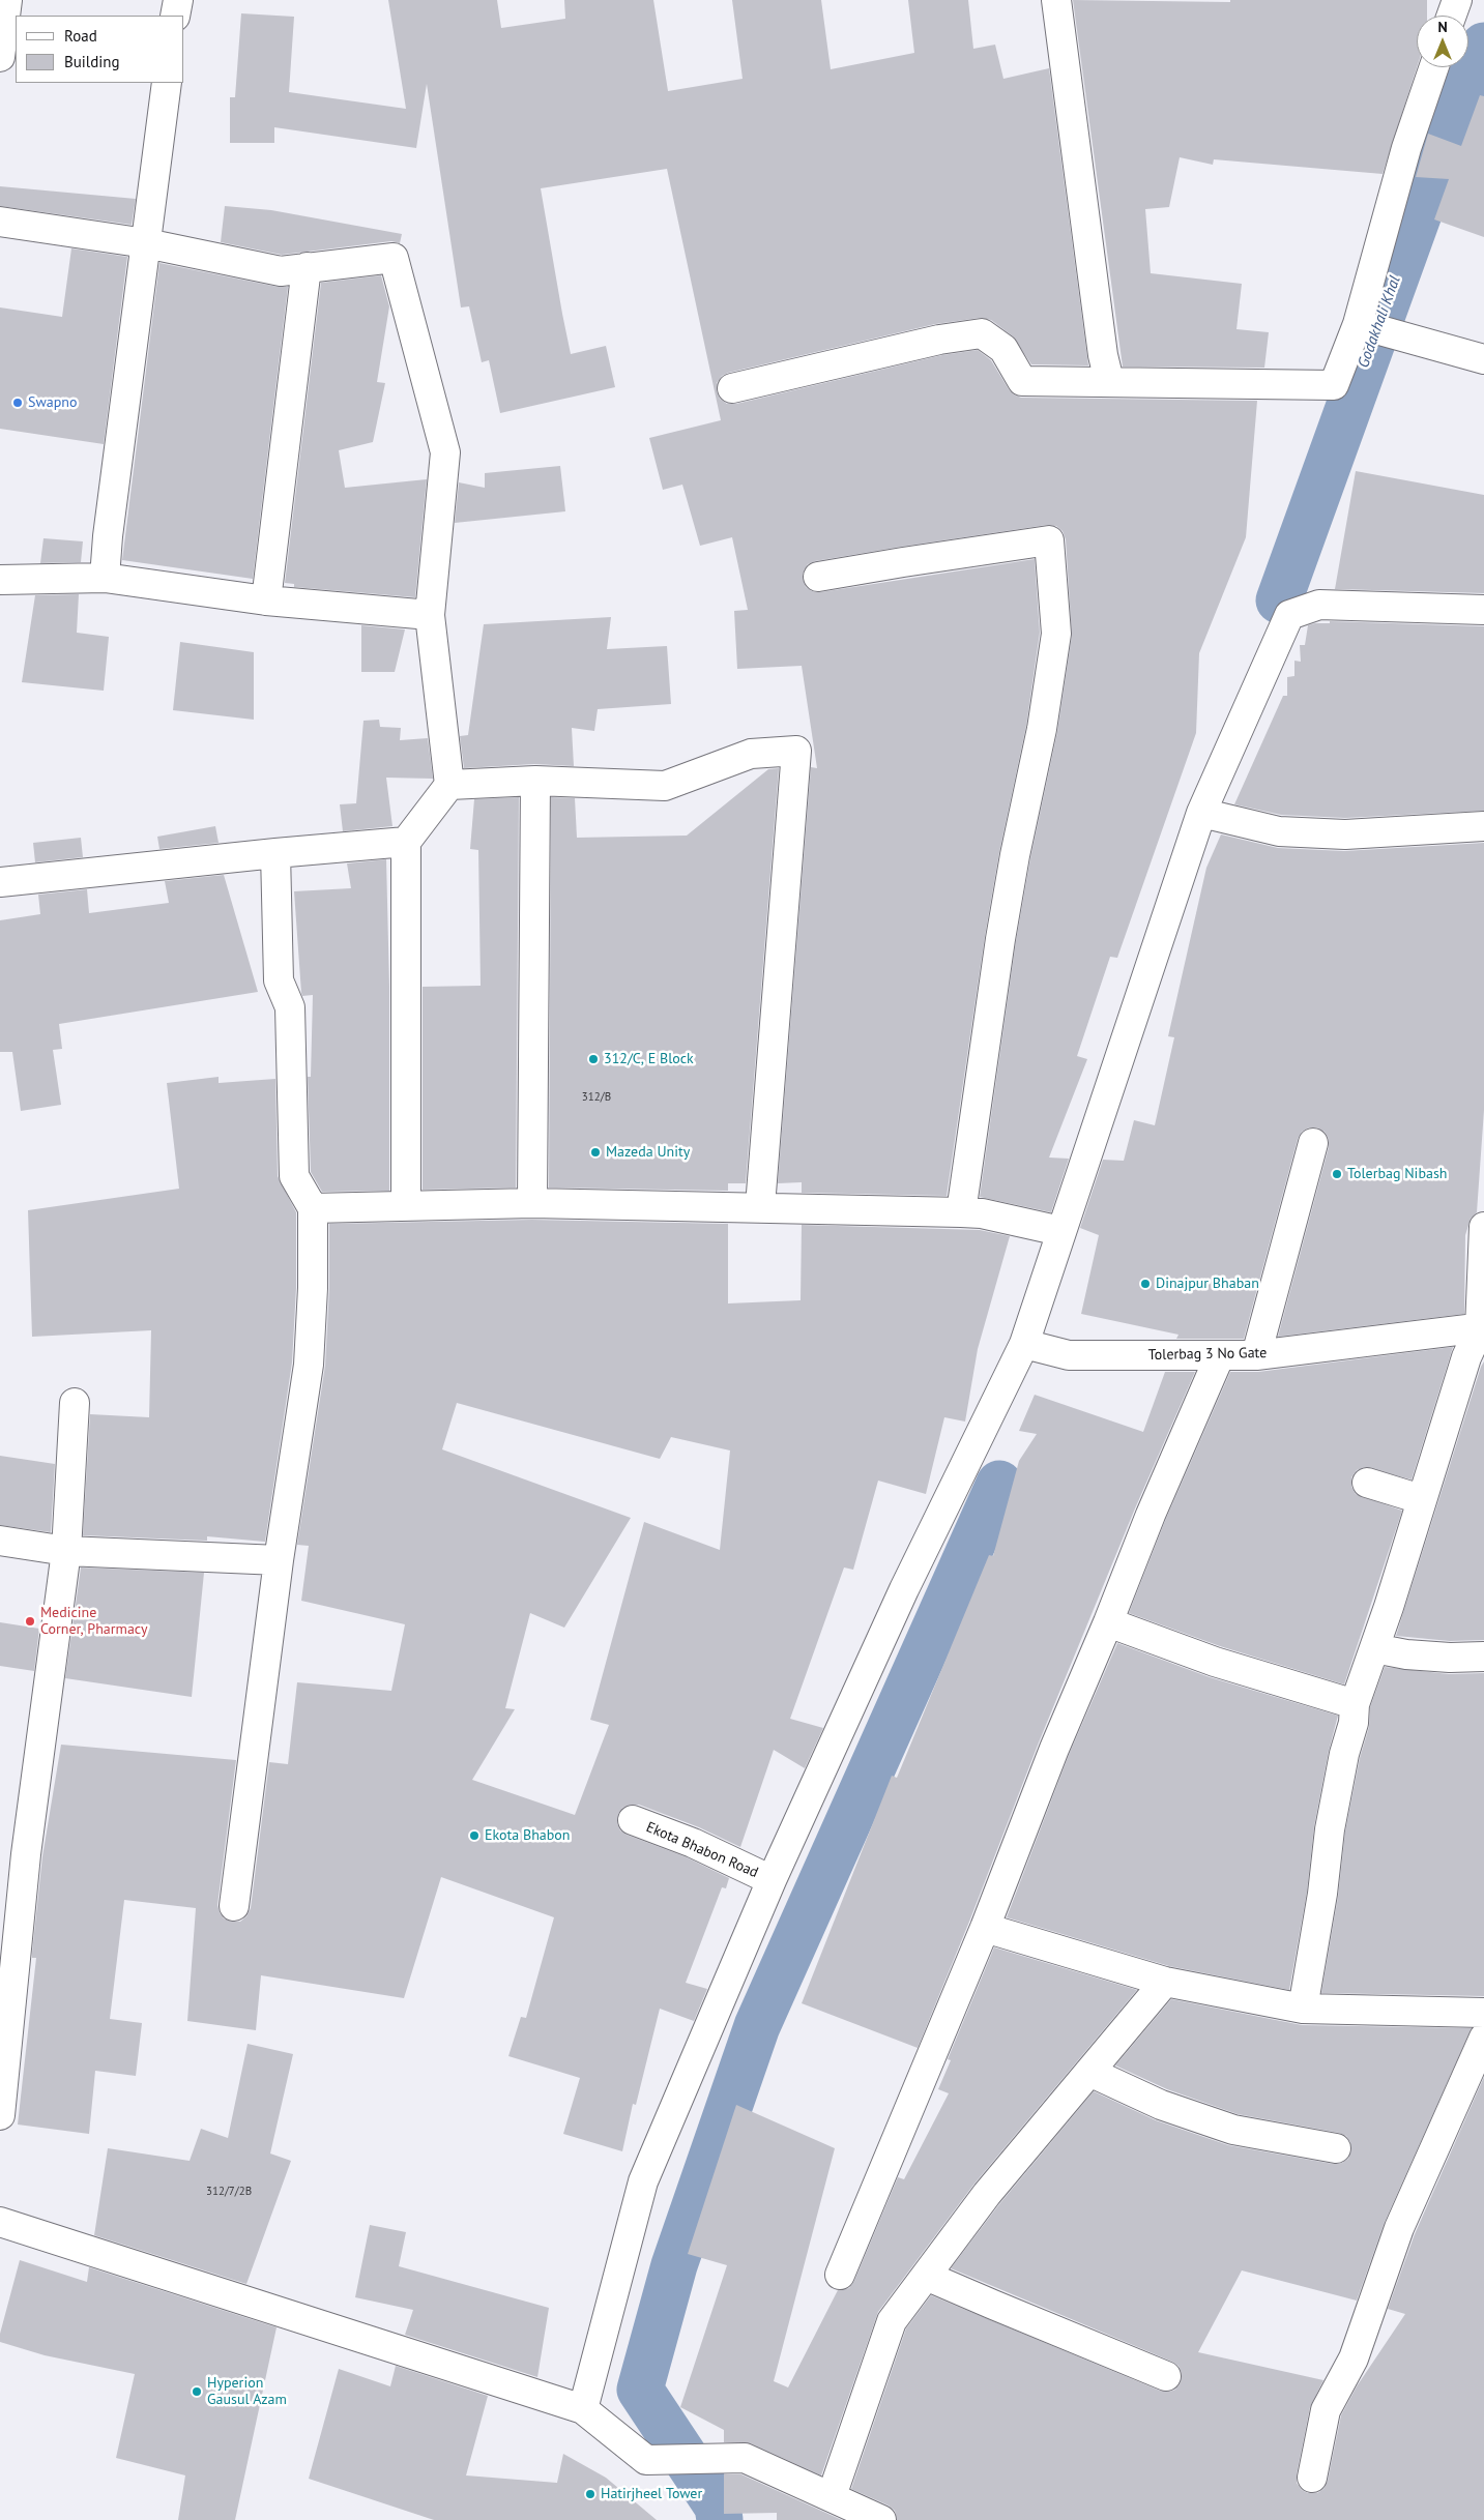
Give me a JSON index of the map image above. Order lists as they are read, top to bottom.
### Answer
{
  "streets": {
    "street": ["Tolerbag 3 No Gate", "Ekota Bhabon Road"]
  },
  "water": ["Godakhali Khal"],
  "places": [
    "Swapno",
    "312/C, E Block",
    "Mazeda Unity",
    "Tolerbag Nibash",
    "Dinajpur Bhaban",
    "Medicine Corner, Pharmacy",
    "Ekota Bhabon",
    "Hyperion Gausul Azam",
    "Hatirjheel Tower"
  ],
  "house_numbers": ["312/B", "312/7/2B"],
  "legend": ["Road", "Building"],
  "north": "top"
}
